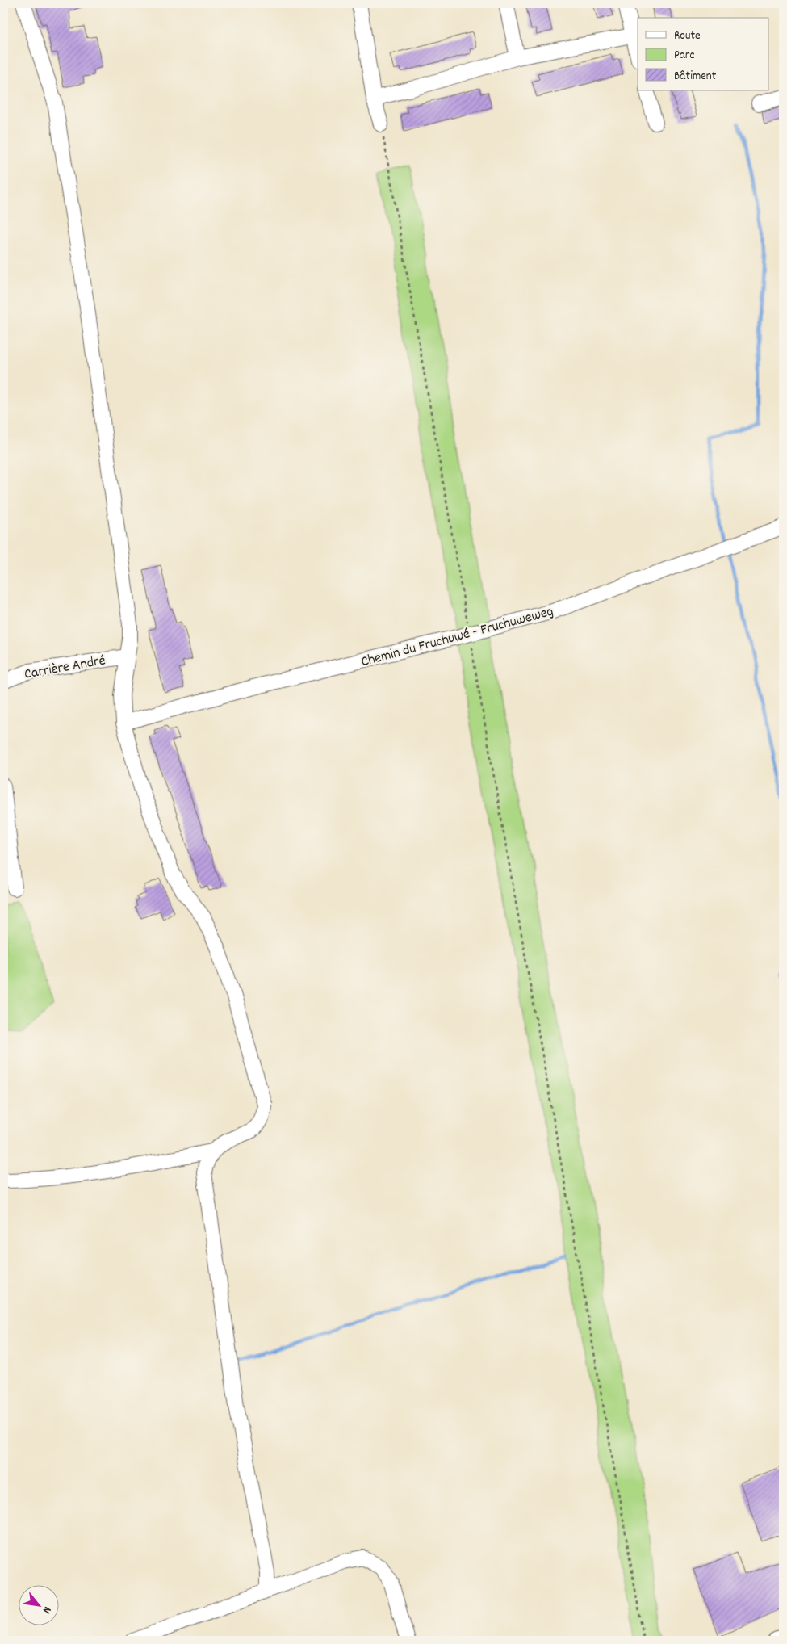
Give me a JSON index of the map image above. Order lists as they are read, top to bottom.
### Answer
{
  "streets": {
    "street": ["Chemin du Fruchuwé - Fruchuweweg", "Carrière André"]
  },
  "legend": ["Route", "Parc", "Bâtiment"],
  "north": "bottom right"
}
